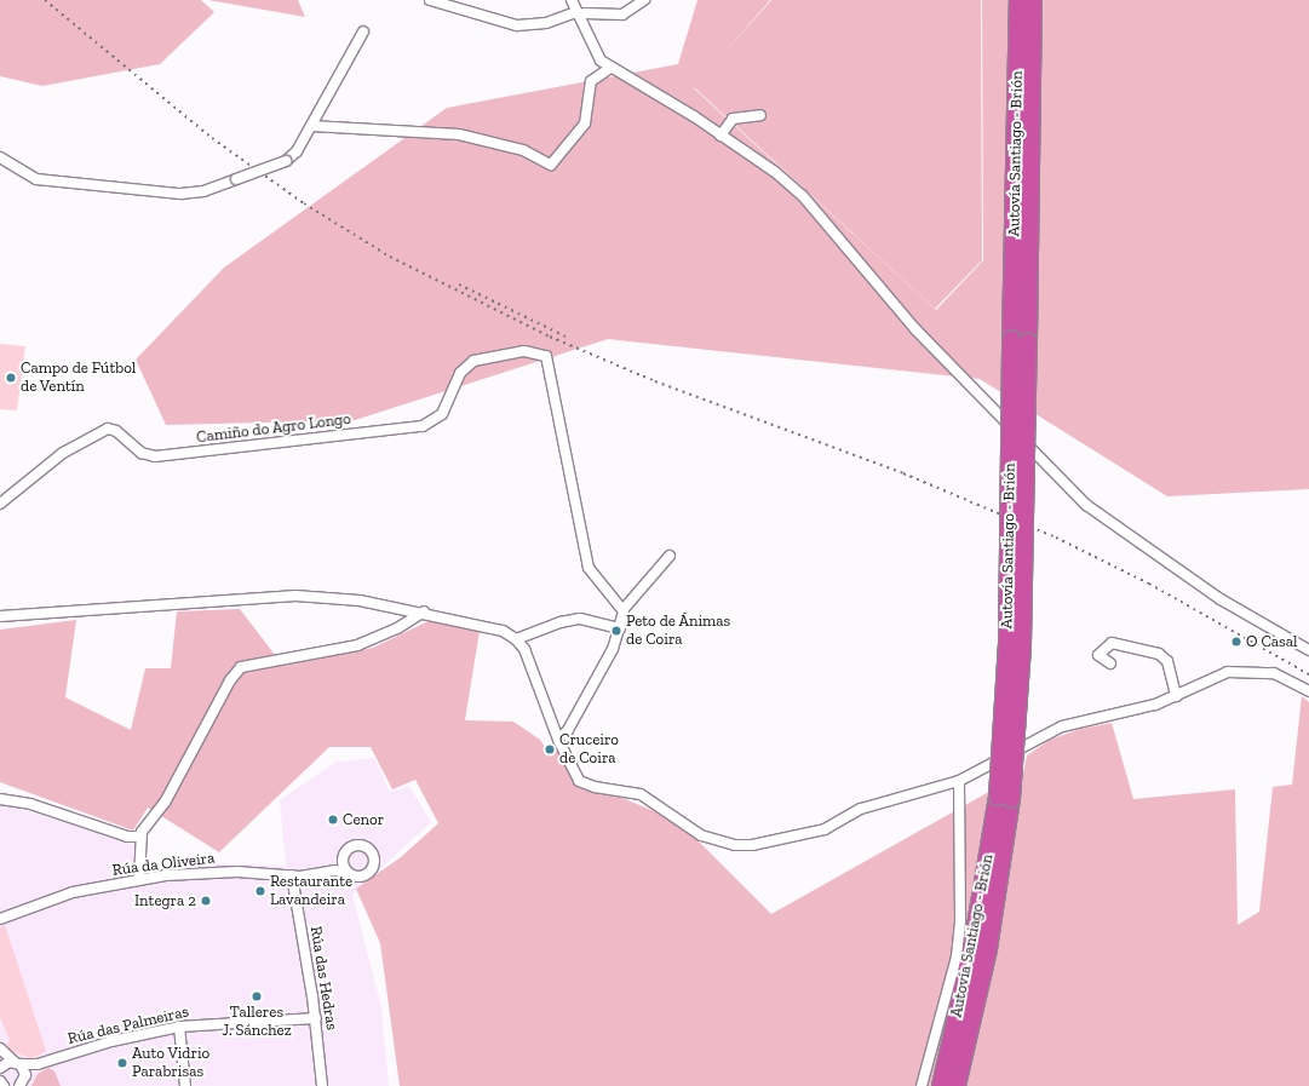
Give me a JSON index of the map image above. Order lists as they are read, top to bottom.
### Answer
{
  "streets": {
    "highway": ["Autovía Santiago - Brión"],
    "street": [
      "Camiño do Agro Longo",
      "Rúa da Oliveira",
      "Rúa das Hedras",
      "Rúa das Palmeiras"
    ]
  },
  "crossings": [
    ["Rúa da Oliveira", "Rúa das Hedras"],
    ["Rúa das Hedras", "Rúa das Palmeiras"]
  ],
  "places": [
    "Campo de Fútbol de Ventín",
    "Peto de Ánimas de Coira",
    "O Casal",
    "Cruceiro de Coira",
    "Cenor",
    "Restaurante Lavandeira",
    "Integra 2",
    "Talleres J. Sánchez",
    "Auto Vidrio Parabrisas"
  ]
}
